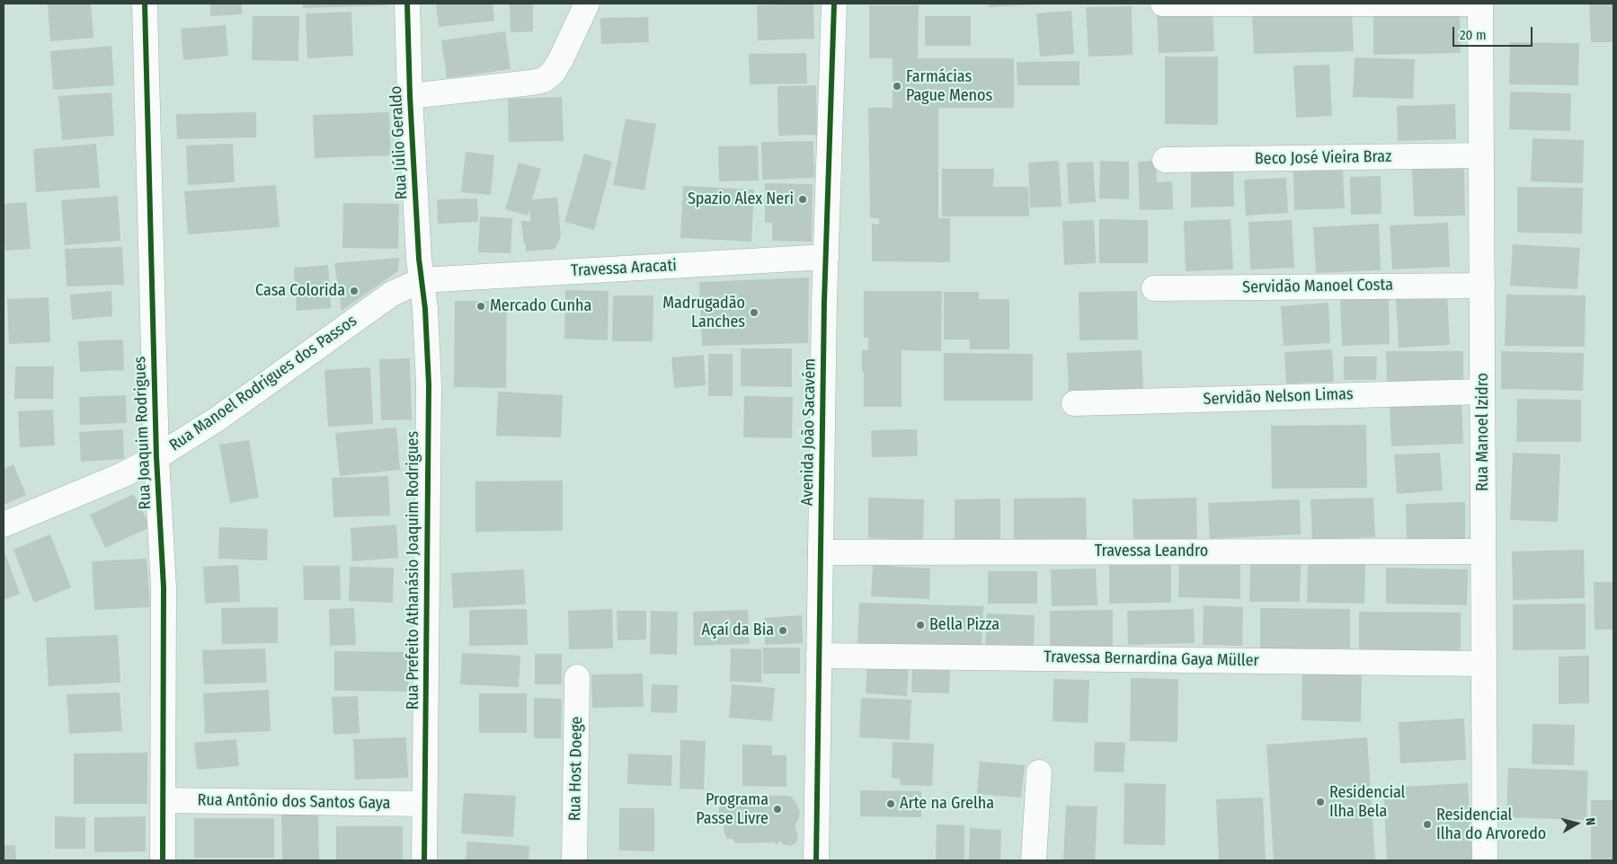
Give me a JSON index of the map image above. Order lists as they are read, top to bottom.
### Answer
{
  "streets": {
    "street": [
      "Rua Júlio Geraldo",
      "Beco José Vieira Braz",
      "Travessa Aracati",
      "Servidão Manoel Costa",
      "Rua Manoel Rodrigues dos Passos",
      "Servidão Nelson Limas",
      "Avenida João Sacavém",
      "Rua Manoel Izidro",
      "Rua Joaquim Rodrigues",
      "Travessa Leandro",
      "Rua Prefeito Athanásio Joaquim Rodrigues",
      "Travessa Bernardina Gaya Müller",
      "Rua Host Doege",
      "Rua Antônio dos Santos Gaya"
    ]
  },
  "crossings": [
    ["Rua Júlio Geraldo", "Travessa Aracati"],
    ["Rua Júlio Geraldo", "Rua Manoel Rodrigues dos Passos"],
    ["Rua Júlio Geraldo", "Rua Prefeito Athanásio Joaquim Rodrigues"],
    ["Beco José Vieira Braz", "Rua Manoel Izidro"],
    ["Travessa Aracati", "Rua Manoel Rodrigues dos Passos"],
    ["Travessa Aracati", "Avenida João Sacavém"],
    ["Travessa Aracati", "Rua Prefeito Athanásio Joaquim Rodrigues"],
    ["Servidão Manoel Costa", "Rua Manoel Izidro"],
    ["Rua Manoel Rodrigues dos Passos", "Rua Joaquim Rodrigues"],
    ["Rua Manoel Rodrigues dos Passos", "Rua Prefeito Athanásio Joaquim Rodrigues"],
    ["Servidão Nelson Limas", "Rua Manoel Izidro"],
    ["Avenida João Sacavém", "Travessa Leandro"],
    ["Avenida João Sacavém", "Travessa Bernardina Gaya Müller"],
    ["Rua Manoel Izidro", "Travessa Leandro"],
    ["Rua Manoel Izidro", "Travessa Bernardina Gaya Müller"],
    ["Rua Joaquim Rodrigues", "Rua Antônio dos Santos Gaya"],
    ["Rua Prefeito Athanásio Joaquim Rodrigues", "Rua Antônio dos Santos Gaya"]
  ],
  "places": [
    "Farmácias Pague Menos",
    "Spazio Alex Neri",
    "Casa Colorida",
    "Mercado Cunha",
    "Madrugadão Lanches",
    "Bella Pizza",
    "Açaí da Bia",
    "Residencial Ilha Bela",
    "Arte na Grelha",
    "Programa Passe Livre",
    "Residencial Ilha do Arvoredo"
  ],
  "scale_bar": "20 m",
  "north": "right"
}
